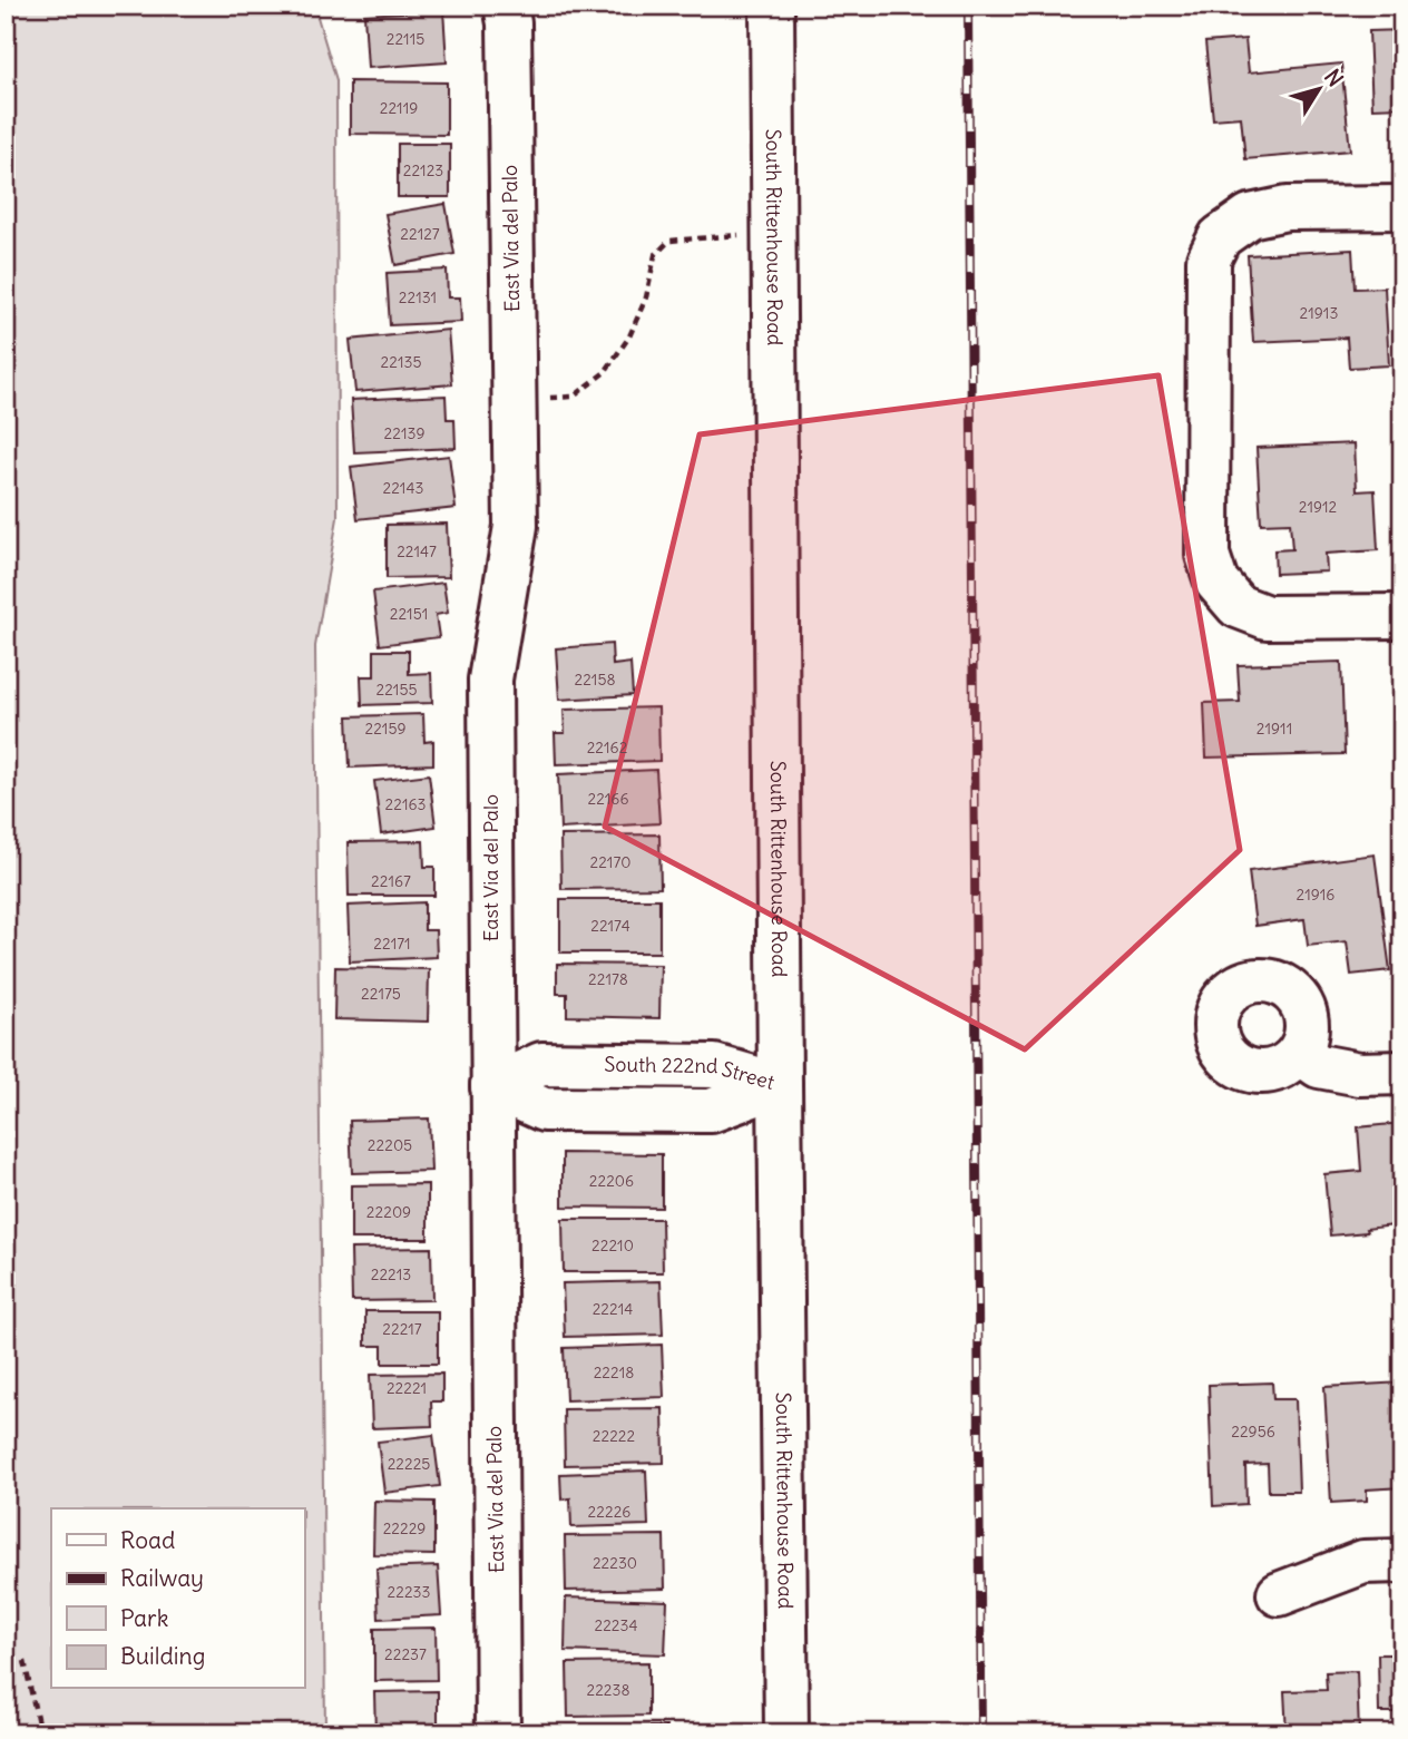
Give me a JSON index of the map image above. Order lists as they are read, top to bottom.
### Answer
{
  "streets": {
    "street": ["East Via del Palo", "South Rittenhouse Road", "South 222nd Street"]
  },
  "crossings": [
    ["East Via del Palo", "South 222nd Street"],
    ["South Rittenhouse Road", "South 222nd Street"]
  ],
  "house_numbers": [
    "22115",
    "22119",
    "22123",
    "22127",
    "22131",
    "21913",
    "22135",
    "22139",
    "22143",
    "21912",
    "22147",
    "22151",
    "22158",
    "22155",
    "22159",
    "21911",
    "22162",
    "22166",
    "22163",
    "22170",
    "22167",
    "21916",
    "22174",
    "22171",
    "22178",
    "22175",
    "22205",
    "22206",
    "22209",
    "22210",
    "22213",
    "22214",
    "22217",
    "22218",
    "22221",
    "22956",
    "22222",
    "22225",
    "22226",
    "22229",
    "22230",
    "22233",
    "22234",
    "22237",
    "22238"
  ],
  "legend": [
    "Road",
    "Railway",
    "Park",
    "Building"
  ],
  "north": "top right"
}
